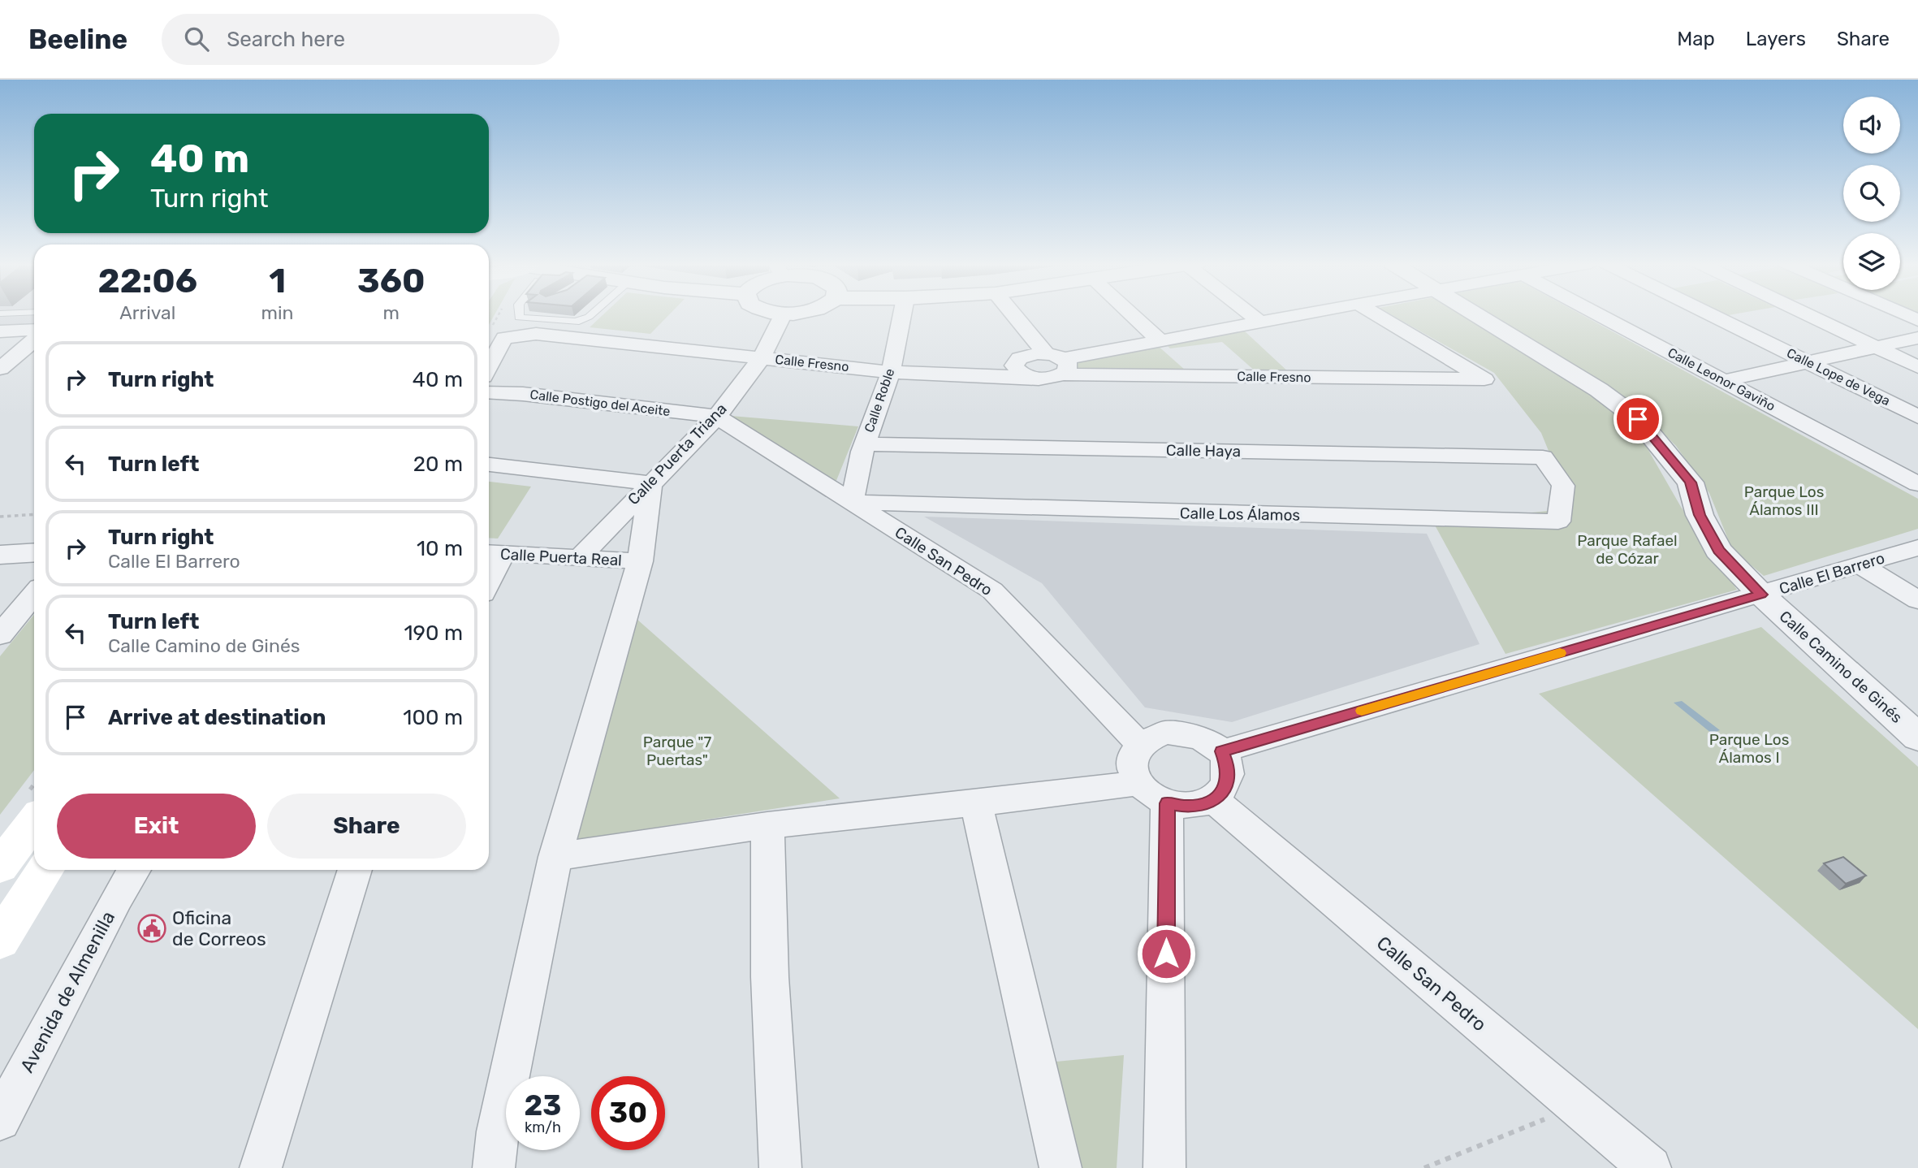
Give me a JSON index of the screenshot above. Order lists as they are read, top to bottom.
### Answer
{
  "streets": {
    "street": [
      "Calle Fresno",
      "Calle Lope de Vega",
      "Calle Leonor Gaviño",
      "Calle Roble",
      "Calle Postigo del Aceite",
      "Calle Haya",
      "Calle Puerta Triana",
      "Calle Los Álamos",
      "Calle Puerta Real",
      "Calle San Pedro",
      "Calle El Barrero",
      "Calle Camino de Ginés",
      "Avenida de Almenilla"
    ]
  },
  "crossings": [
    ["Calle Fresno", "Calle Roble"],
    ["Calle Fresno", "Calle Puerta Triana"],
    ["Calle Roble", "Calle Haya"],
    ["Calle Roble", "Calle Los Álamos"],
    ["Calle Roble", "Calle San Pedro"],
    ["Calle Postigo del Aceite", "Calle Puerta Triana"],
    ["Calle Postigo del Aceite", "Calle San Pedro"],
    ["Calle Haya", "Calle Los Álamos"],
    ["Calle Puerta Triana", "Calle Puerta Real"],
    ["Calle Puerta Triana", "Calle San Pedro"],
    ["Calle Los Álamos", "Calle San Pedro"],
    ["Calle San Pedro", "Calle El Barrero"],
    ["Calle El Barrero", "Calle Camino de Ginés"]
  ],
  "parks": [
    "Parque Los Álamos III",
    "Parque Rafael de Cózar",
    "Parque Los Álamos I",
    "Parque \"7 Puertas\""
  ],
  "places": {
    "public building": ["Oficina de Correos"]
  },
  "page": {
    "header": "Beeline",
    "search": "Search here",
    "nav": ["Map", "Layers", "Share"],
    "turn": ["40 m", "Turn right"],
    "eta": [
      "22:06",
      "Arrival",
      "1",
      "min",
      "360",
      "m"
    ],
    "list": [
      {
        "name": "Turn right",
        "value": "40 m"
      },
      {
        "name": "Turn left",
        "value": "20 m"
      },
      {
        "name": "Turn right",
        "note": "Calle El Barrero",
        "value": "10 m"
      },
      {
        "name": "Turn left",
        "note": "Calle Camino de Ginés",
        "value": "190 m"
      },
      {
        "name": "Arrive at destination",
        "value": "100 m"
      }
    ],
    "buttons": ["Exit", "Share"],
    "speed": "23 km/h",
    "limit": "30"
  }
}
